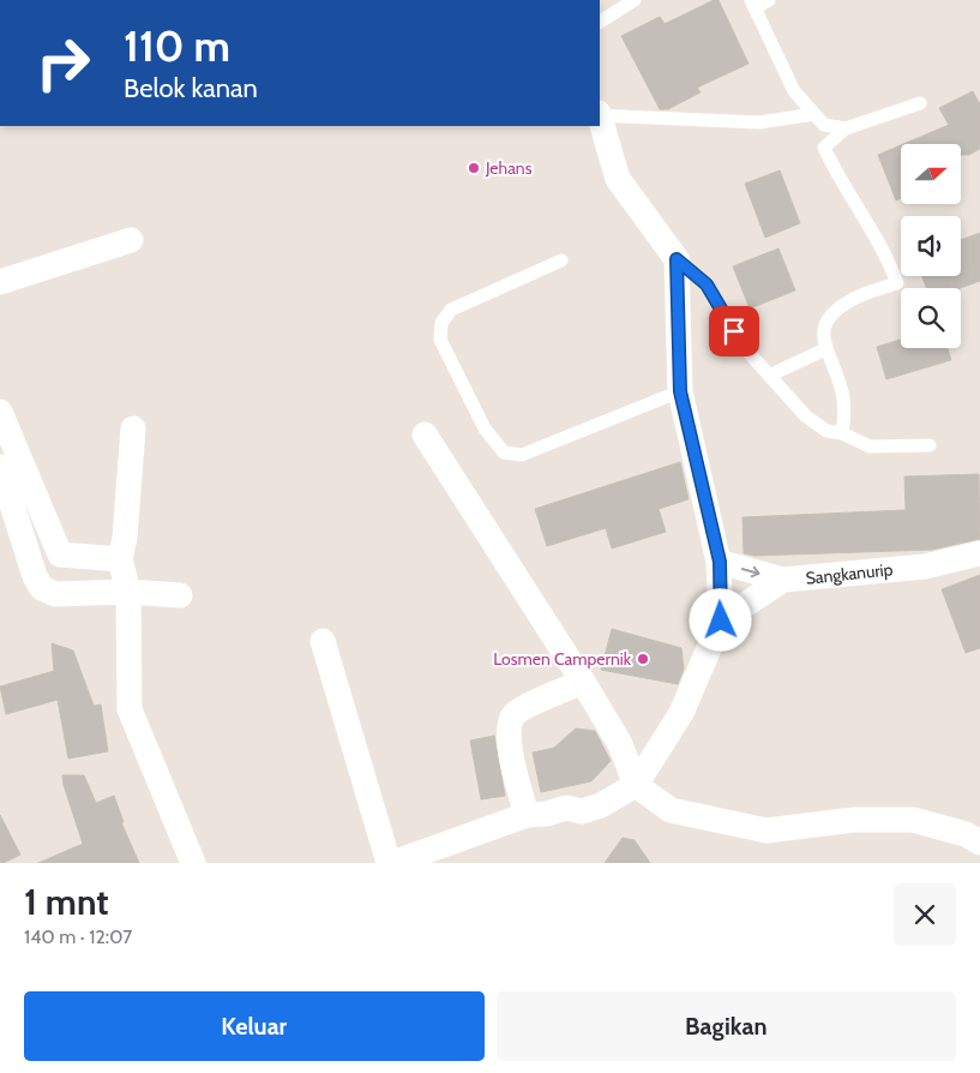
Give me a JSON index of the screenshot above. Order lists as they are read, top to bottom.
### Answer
{
  "streets": {
    "street": ["Sangkanurip"]
  },
  "places": ["Jehans", "Losmen Campernik"],
  "north": "right",
  "page": {
    "turn": ["110 m", "Belok kanan"],
    "heading": ["1 mnt", "140 m · 12:07"],
    "buttons": ["Keluar", "Bagikan"]
  }
}
